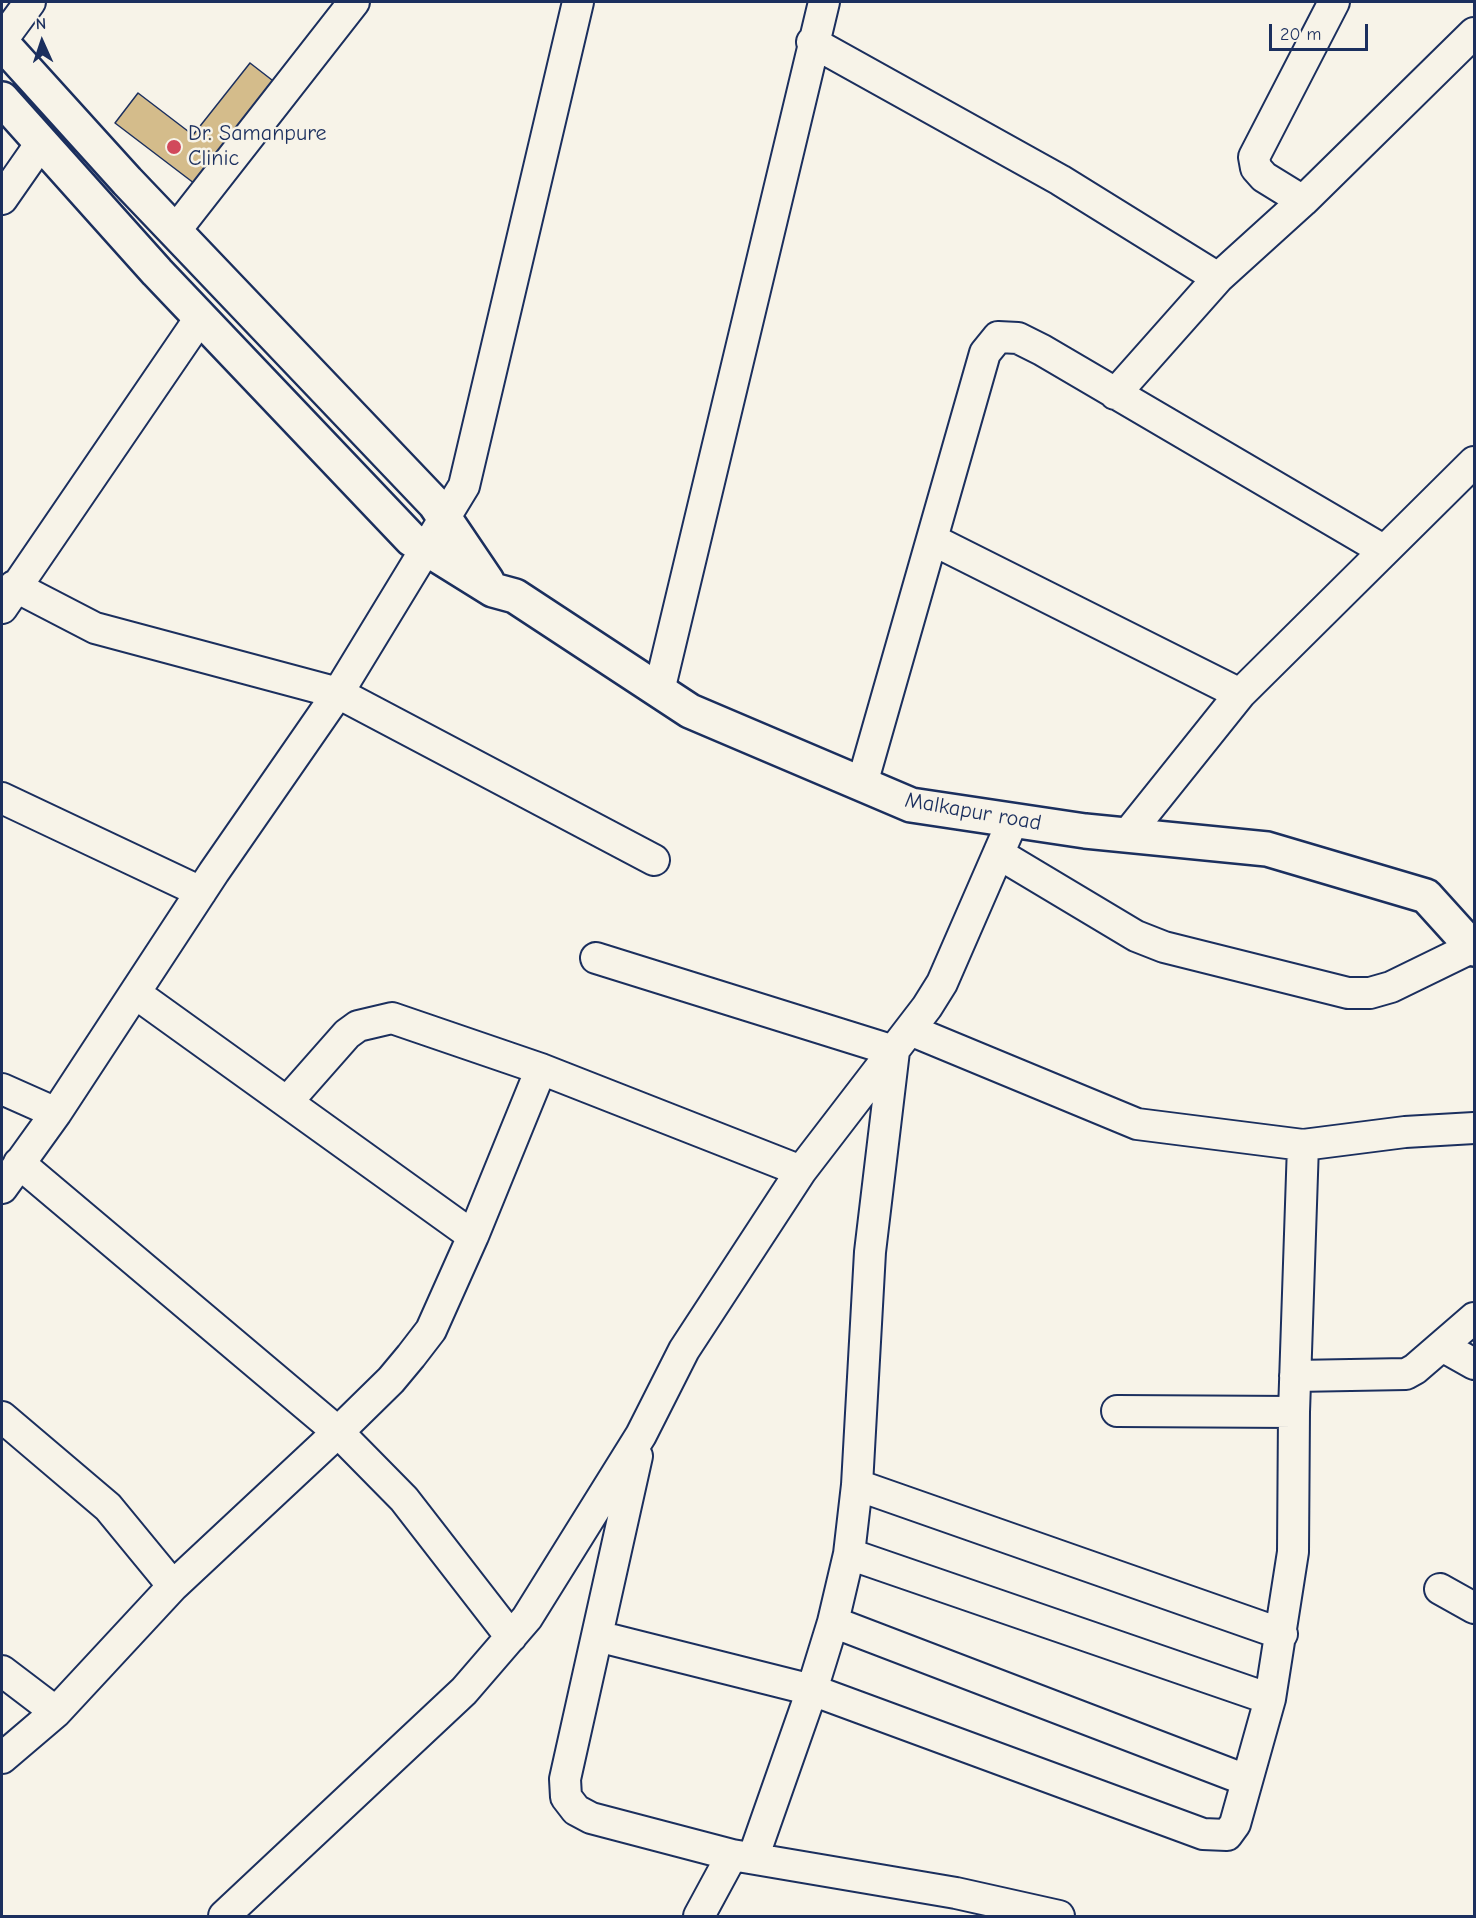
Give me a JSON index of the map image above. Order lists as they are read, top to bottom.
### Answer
{
  "streets": {
    "street": ["Malkapur road"]
  },
  "places": ["Dr. Samanpure Clinic"],
  "scale_bar": "20 m",
  "north": "top"
}
